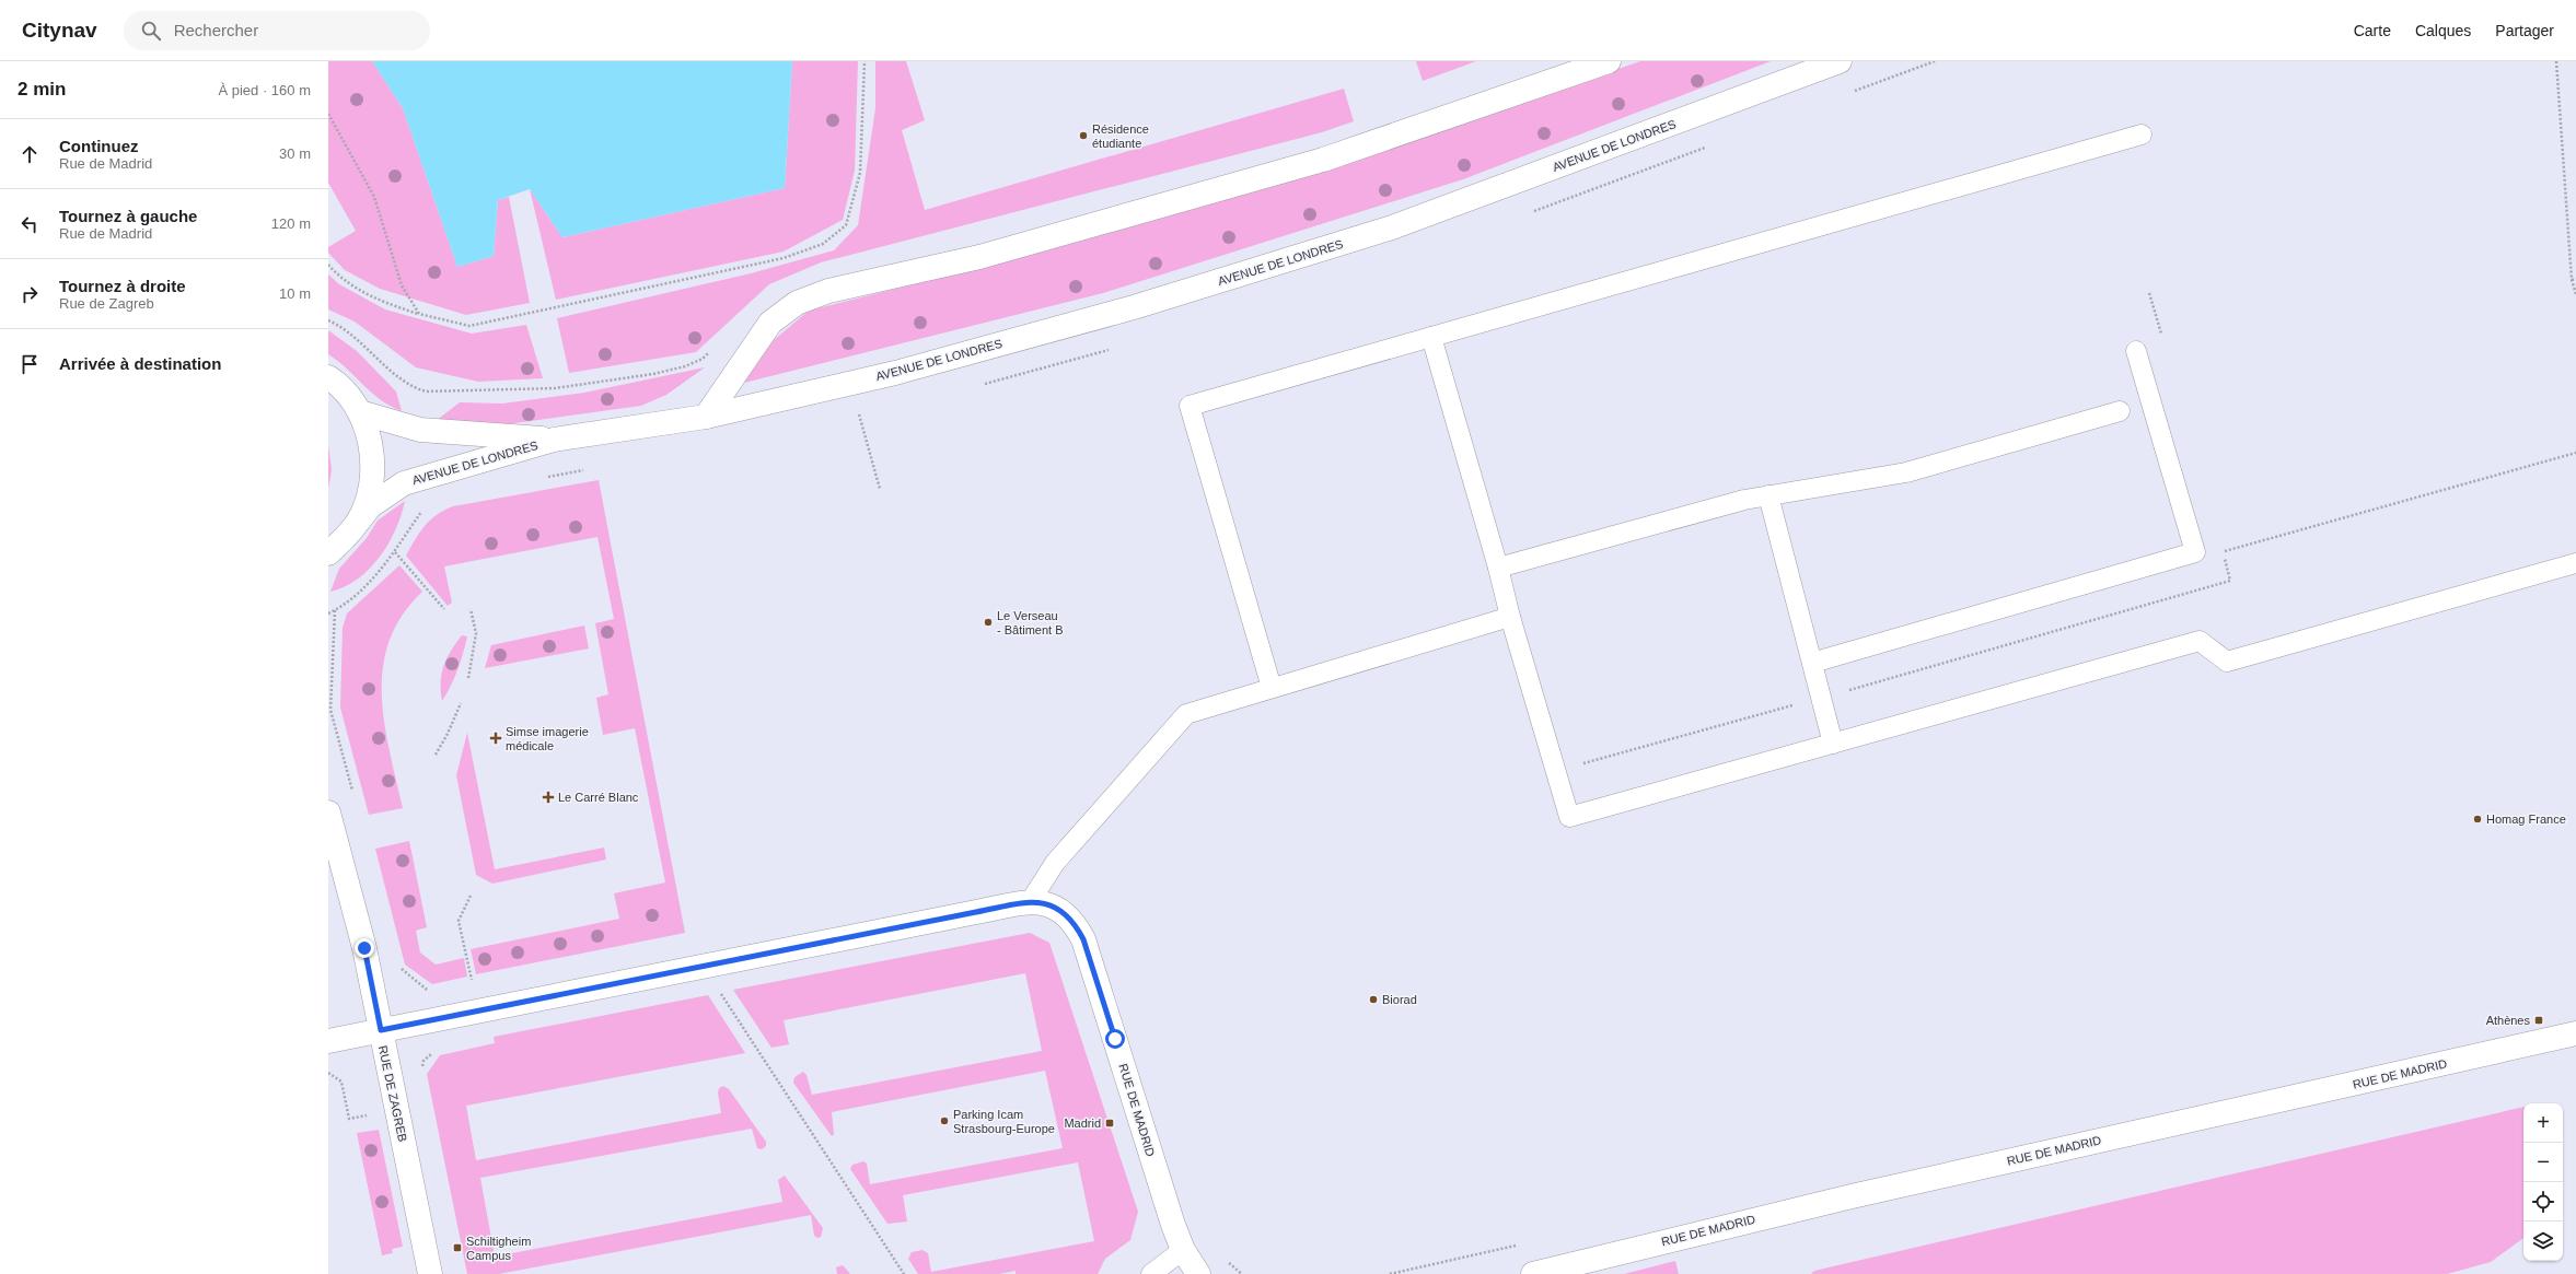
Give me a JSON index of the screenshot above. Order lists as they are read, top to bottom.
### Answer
{
  "streets": {
    "street": ["AVENUE DE LONDRES", "RUE DE MADRID", "RUE DE ZAGREB"]
  },
  "crossings": [
    ["RUE DE MADRID", "RUE DE ZAGREB"]
  ],
  "places": {
    "other": [
      "Résidence étudiante",
      "Le Verseau - Bâtiment B",
      "Homag France",
      "Biorad",
      "Parking Icam Strasbourg-Europe"
    ],
    "health": ["Simse imagerie médicale", "Le Carré Blanc"],
    "transit": ["Athènes", "Madrid", "Schiltigheim Campus"]
  },
  "page": {
    "header": "Citynav",
    "search": "Rechercher",
    "nav": ["Carte", "Calques", "Partager"],
    "heading": ["2 min", "À pied · 160 m"],
    "list": [
      ["Continuez", "Rue de Madrid", "30 m"],
      ["Tournez à gauche", "Rue de Madrid", "120 m"],
      ["Tournez à droite", "Rue de Zagreb", "10 m"],
      "Arrivée à destination"
    ],
    "map_buttons": ["+", "−"]
  }
}
